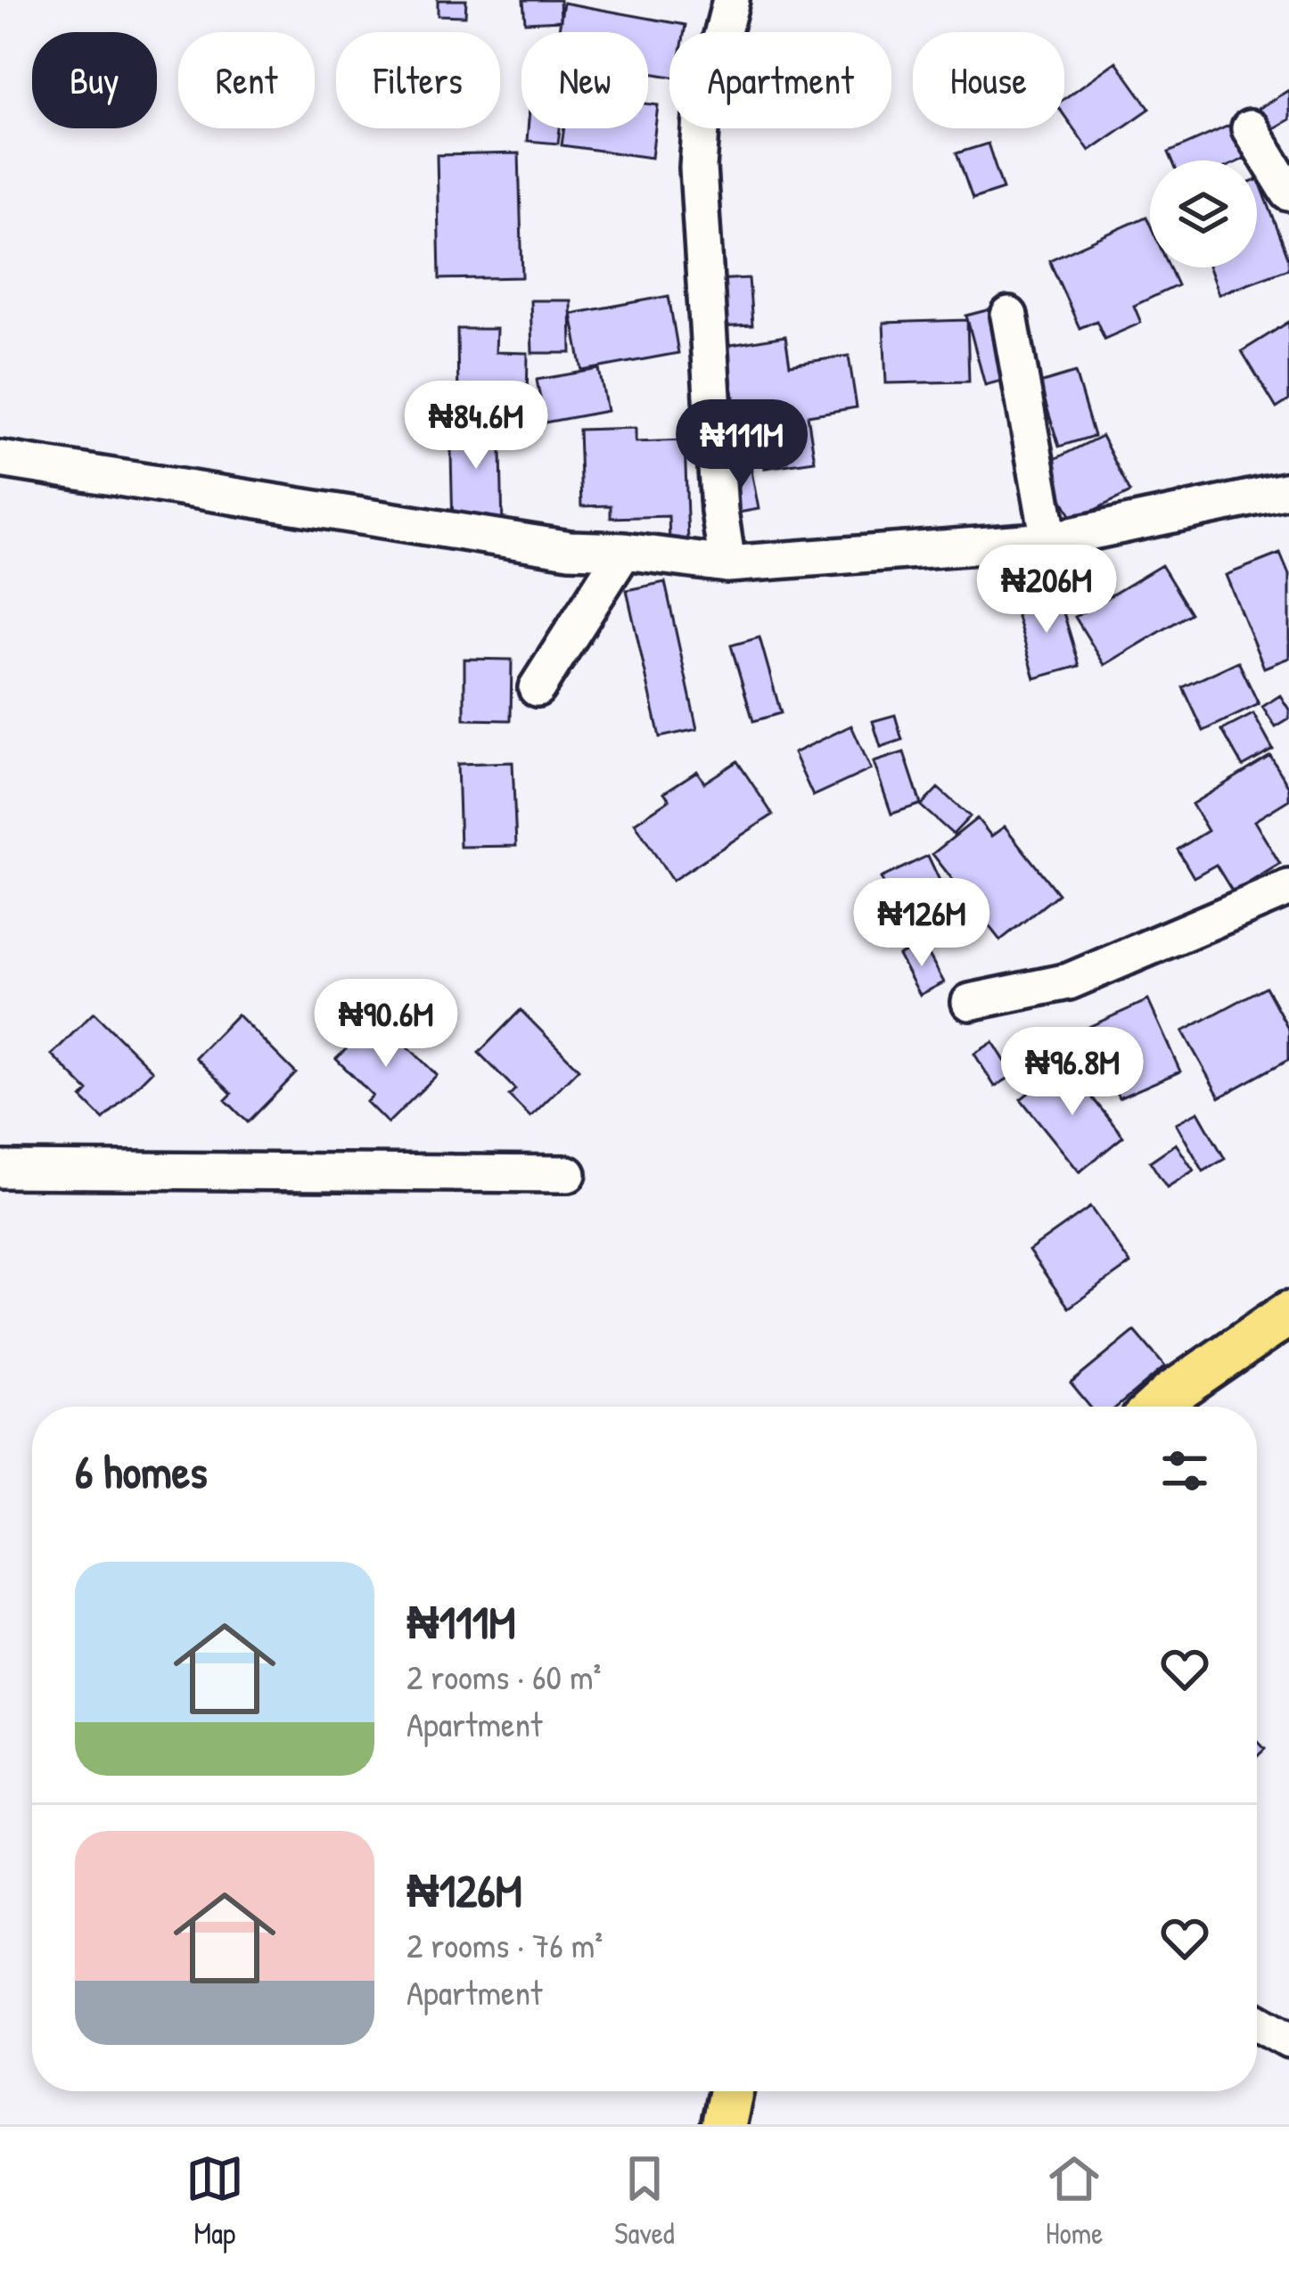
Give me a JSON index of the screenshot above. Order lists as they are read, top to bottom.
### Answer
{
  "page": {
    "chip": [
      "Buy",
      "Rent",
      "Filters",
      "New",
      "Apartment",
      "House"
    ],
    "price": [
      "₦84.6M",
      "₦111M",
      "₦206M",
      "₦126M",
      "₦90.6M",
      "₦96.8M"
    ],
    "heading": "6 homes",
    "list": [
      {
        "name": "₦111M",
        "note": "2 rooms · 60 m² · Apartment"
      },
      {
        "name": "₦126M",
        "note": "2 rooms · 76 m² · Apartment"
      }
    ],
    "tabs": ["Map", "Saved", "Home"]
  }
}
